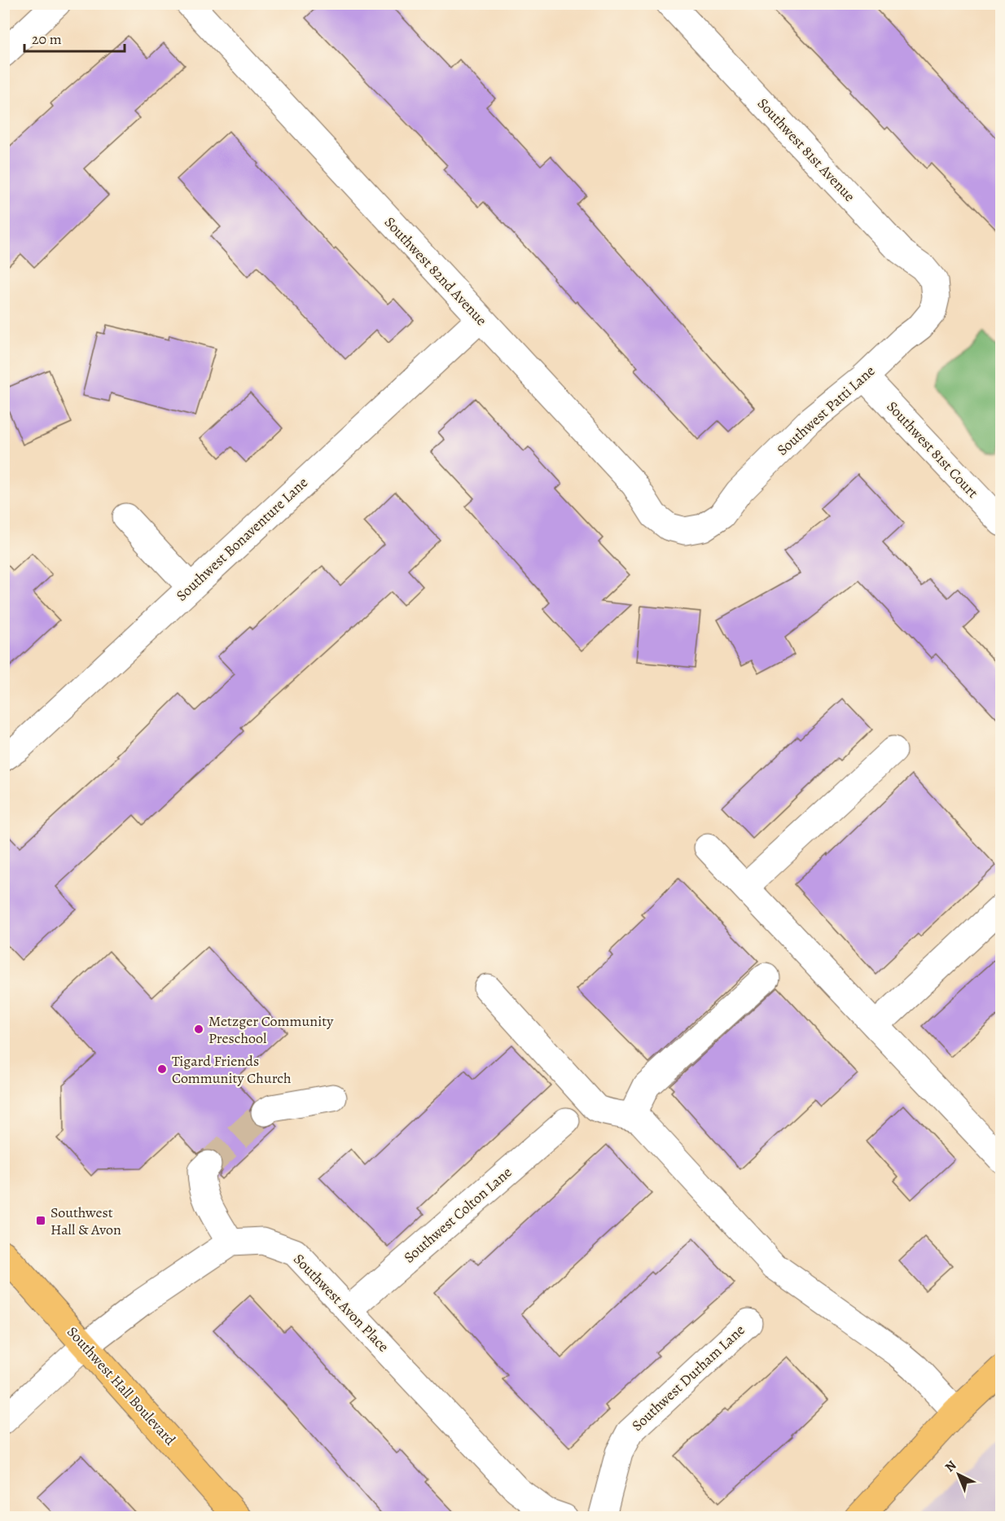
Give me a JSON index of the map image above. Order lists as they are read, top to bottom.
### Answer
{
  "streets": {
    "main road": ["Southwest Hall Boulevard"],
    "street": [
      "Southwest 81st Avenue",
      "Southwest 82nd Avenue",
      "Southwest Patti Lane",
      "Southwest 81st Court",
      "Southwest Bonaventure Lane",
      "Southwest Colton Lane",
      "Southwest Avon Place",
      "Southwest Durham Lane"
    ]
  },
  "crossings": [
    ["Southwest 81st Avenue", "Southwest Patti Lane"],
    ["Southwest 82nd Avenue", "Southwest Patti Lane"],
    ["Southwest 82nd Avenue", "Southwest Bonaventure Lane"],
    ["Southwest Patti Lane", "Southwest 81st Court"],
    ["Southwest Colton Lane", "Southwest Avon Place"]
  ],
  "places": {
    "other": ["Metzger Community Preschool", "Tigard Friends Community Church"],
    "transit": ["Southwest Hall & Avon"]
  },
  "scale_bar": "20 m",
  "north": "top left"
}
